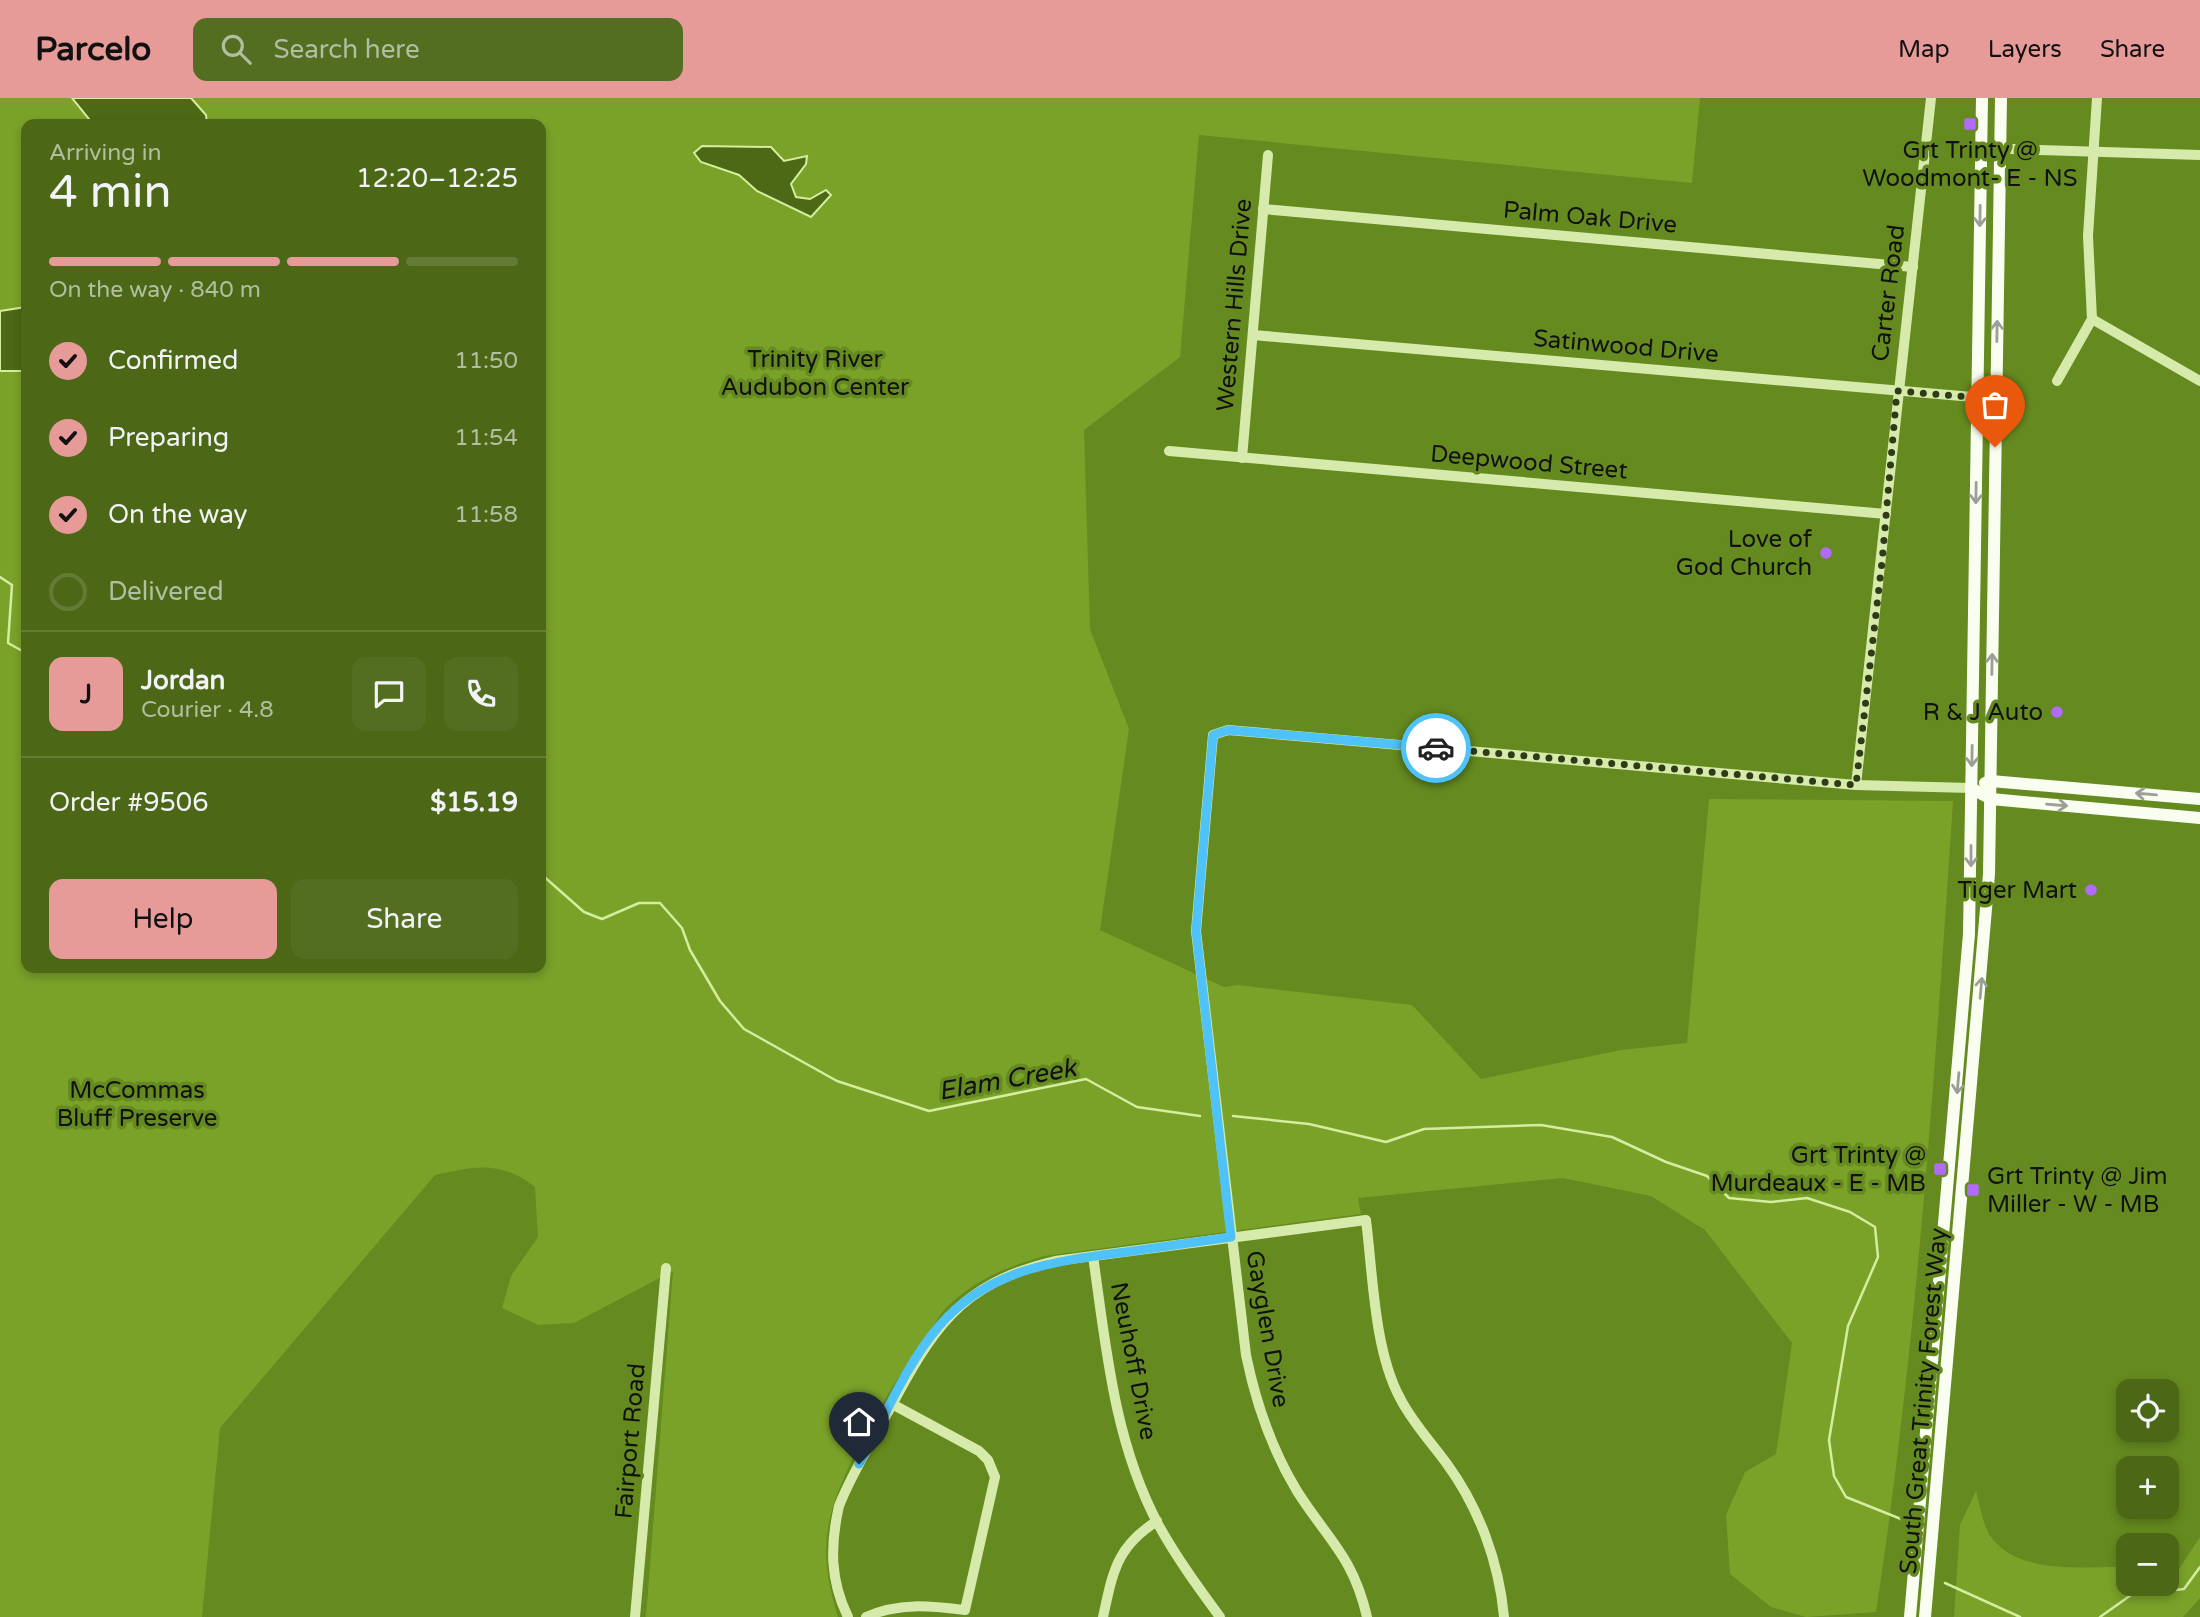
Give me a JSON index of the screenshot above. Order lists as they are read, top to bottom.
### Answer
{
  "streets": {
    "main road": ["South Great Trinity Forest Way"],
    "street": [
      "Palm Oak Drive",
      "Carter Road",
      "Western Hills Drive",
      "Satinwood Drive",
      "Deepwood Street",
      "Gayglen Drive",
      "Neuhoff Drive",
      "Fairport Road"
    ]
  },
  "crossings": [
    ["Palm Oak Drive", "Carter Road"],
    ["Palm Oak Drive", "Western Hills Drive"],
    ["Carter Road", "Satinwood Drive"],
    ["Carter Road", "Deepwood Street"],
    ["Carter Road", "Gayglen Drive"],
    ["Western Hills Drive", "Satinwood Drive"],
    ["Western Hills Drive", "Deepwood Street"],
    ["Satinwood Drive", "South Great Trinity Forest Way"]
  ],
  "water": ["Elam Creek"],
  "parks": ["Trinity River Audubon Center", "McCommas Bluff Preserve"],
  "places": {
    "transit": ["Grt Trinty @ Woodmont- E - NS", "Grt Trinty @ Murdeaux - E - MB", "Grt Trinty @ Jim Miller - W - MB"],
    "other": ["Love of God Church", "R & J Auto", "Tiger Mart"]
  },
  "page": {
    "header": "Parcelo",
    "search": "Search here",
    "nav": ["Map", "Layers", "Share"],
    "heading": ["4 min", "Arriving in", "12:20–12:25"],
    "panel": [
      "Jordan",
      "Courier · 4.8",
      "Order #9506",
      "$15.19"
    ],
    "bar": "On the way · 840 m",
    "list": [
      ["Confirmed", "11:50"],
      ["Preparing", "11:54"],
      ["On the way", "11:58"],
      "Delivered"
    ],
    "round": "J",
    "buttons": ["Help", "Share"],
    "map_buttons": ["+", "−"]
  }
}
